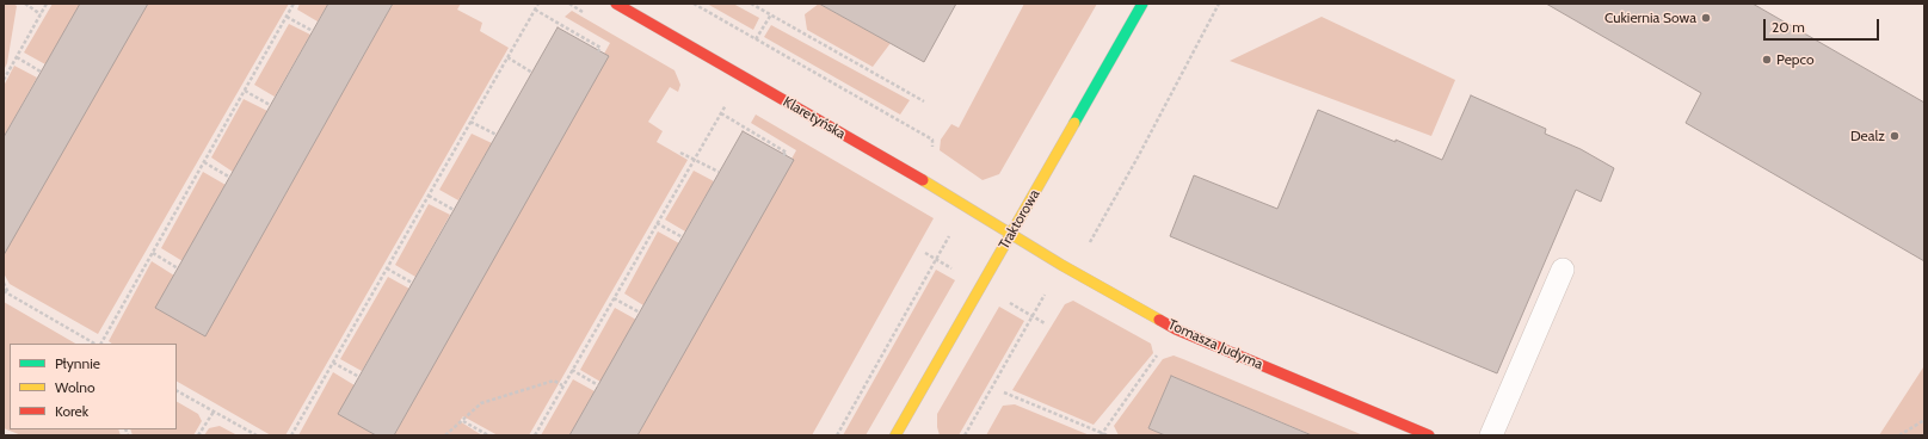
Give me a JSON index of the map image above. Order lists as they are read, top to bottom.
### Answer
{
  "streets": {
    "street": ["Klaretyńska", "Traktorowa", "Tomasza Judyma"]
  },
  "crossings": [
    ["Klaretyńska", "Traktorowa"],
    ["Klaretyńska", "Tomasza Judyma"],
    ["Traktorowa", "Tomasza Judyma"]
  ],
  "places": ["Cukiernia Sowa", "Pepco", "Dealz"],
  "legend": ["Płynnie", "Wolno", "Korek"],
  "scale_bar": "20 m"
}
